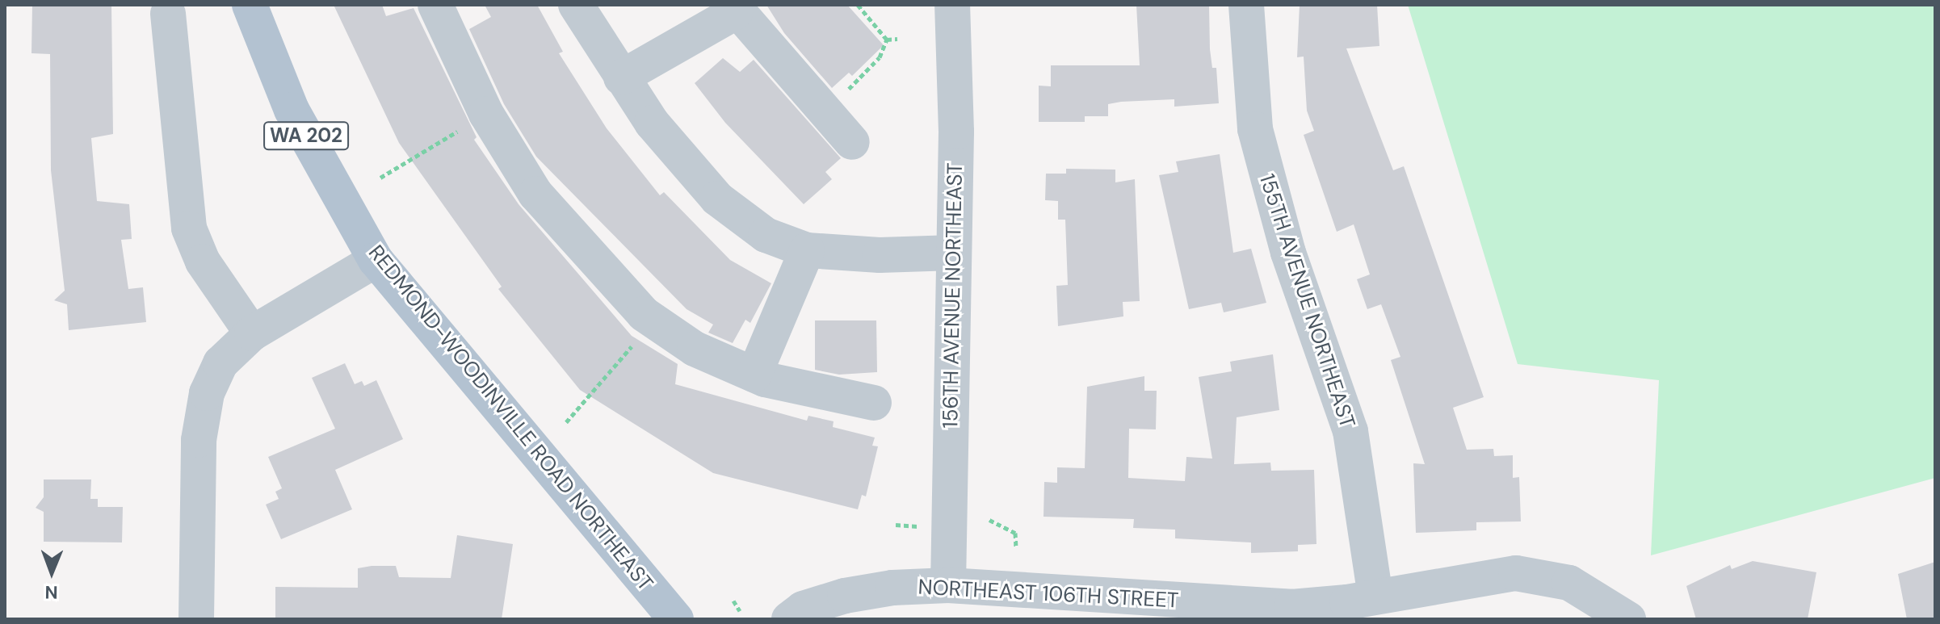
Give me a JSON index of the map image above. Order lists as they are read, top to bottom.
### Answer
{
  "streets": {
    "main road": ["WA 202", "REDMOND-WOODINVILLE ROAD NORTHEAST"],
    "street": ["156TH AVENUE NORTHEAST", "155TH AVENUE NORTHEAST", "NORTHEAST 106TH STREET"]
  },
  "crossings": [
    ["156TH AVENUE NORTHEAST", "NORTHEAST 106TH STREET"],
    ["155TH AVENUE NORTHEAST", "NORTHEAST 106TH STREET"]
  ],
  "north": "bottom"
}
